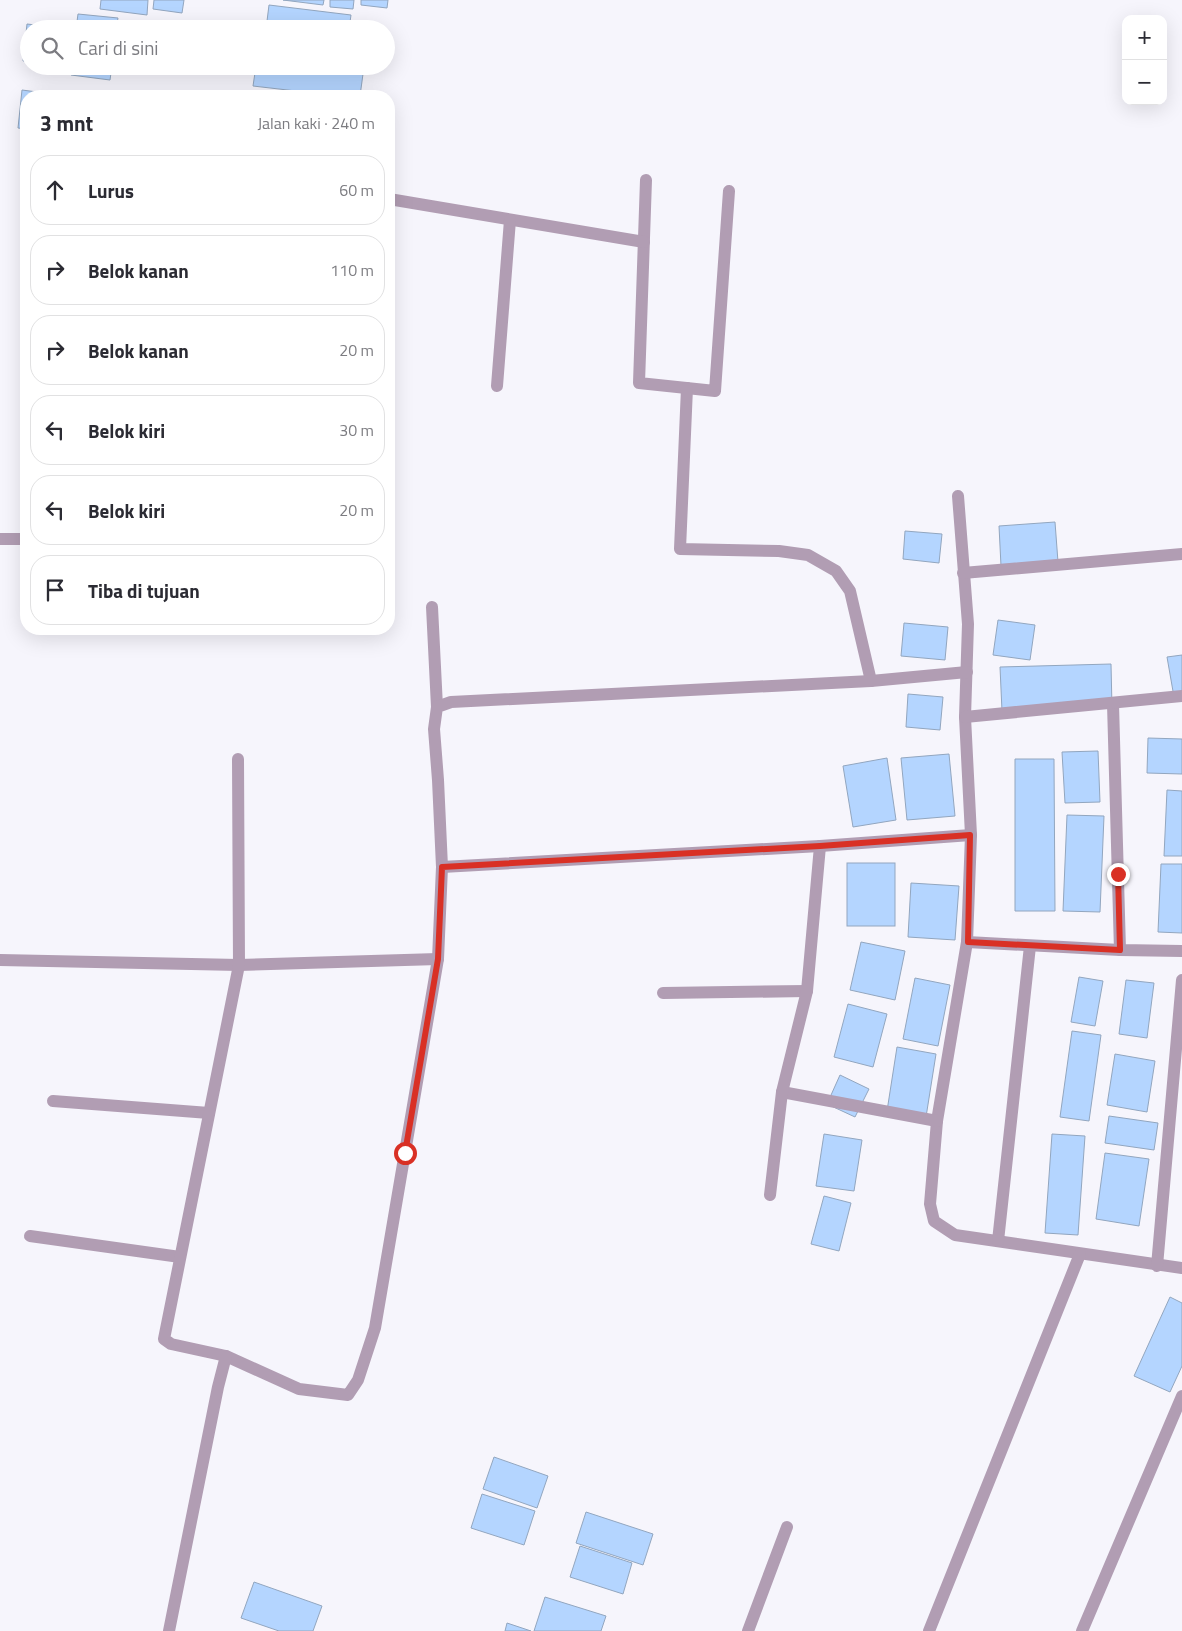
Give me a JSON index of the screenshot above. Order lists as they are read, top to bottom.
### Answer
{
  "page": {
    "map_buttons": ["+", "−"],
    "search": "Cari di sini",
    "heading": ["3 mnt", "Jalan kaki · 240 m"],
    "list": [
      ["Lurus", "60 m"],
      ["Belok kanan", "110 m"],
      ["Belok kanan", "20 m"],
      ["Belok kiri", "30 m"],
      ["Belok kiri", "20 m"],
      "Tiba di tujuan"
    ]
  }
}
